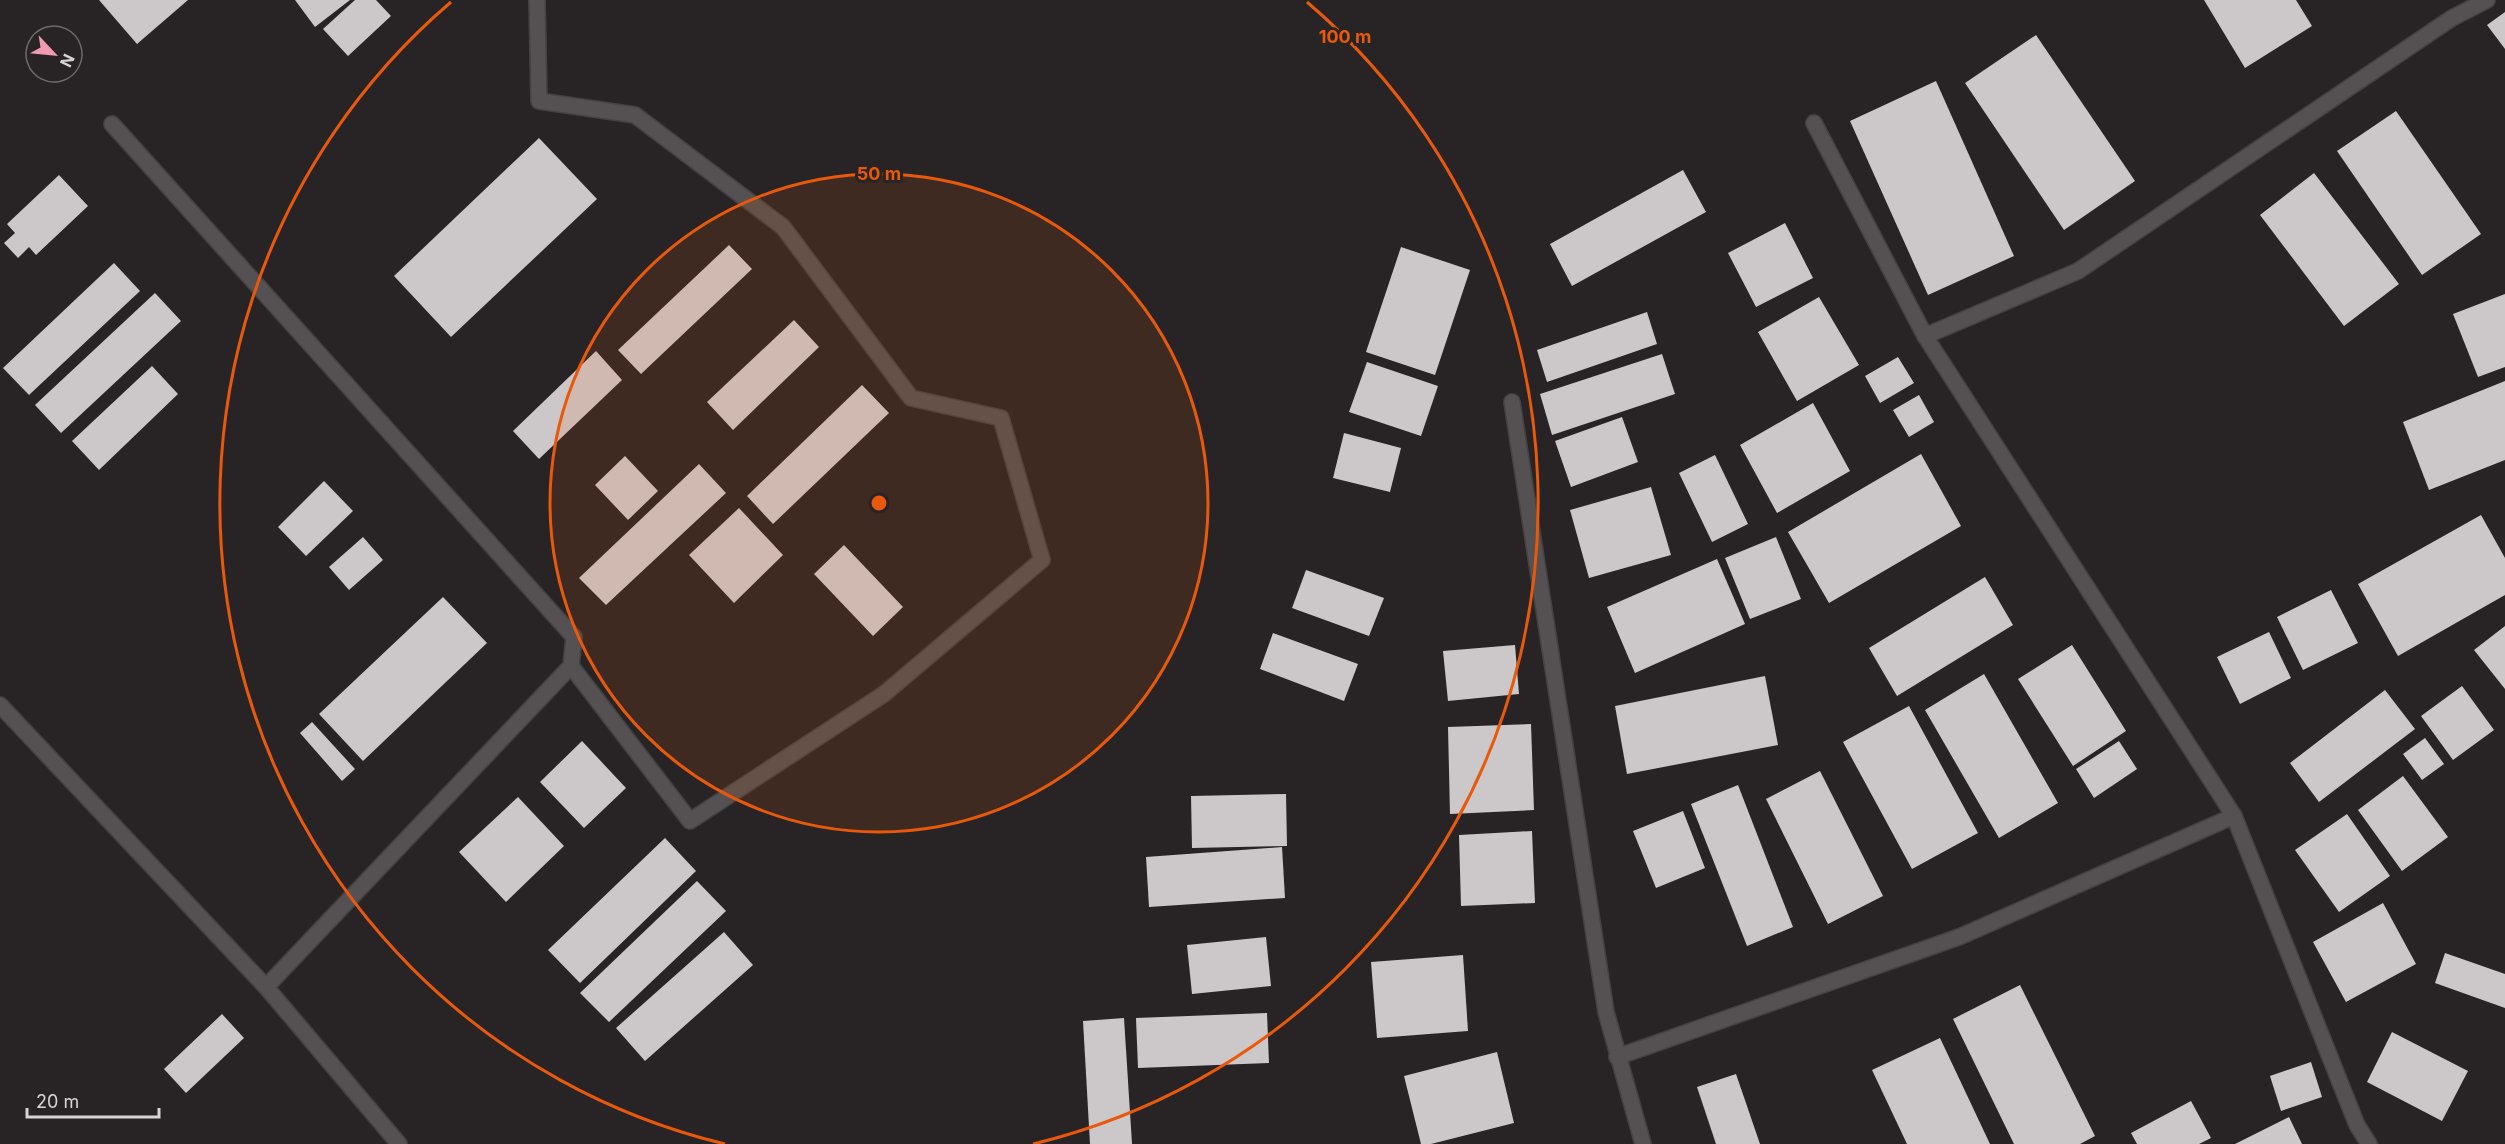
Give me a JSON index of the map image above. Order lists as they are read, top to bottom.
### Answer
{
  "scale_bar": "20 m",
  "north": "bottom right",
  "rings": ["100 m", "50 m"]
}
